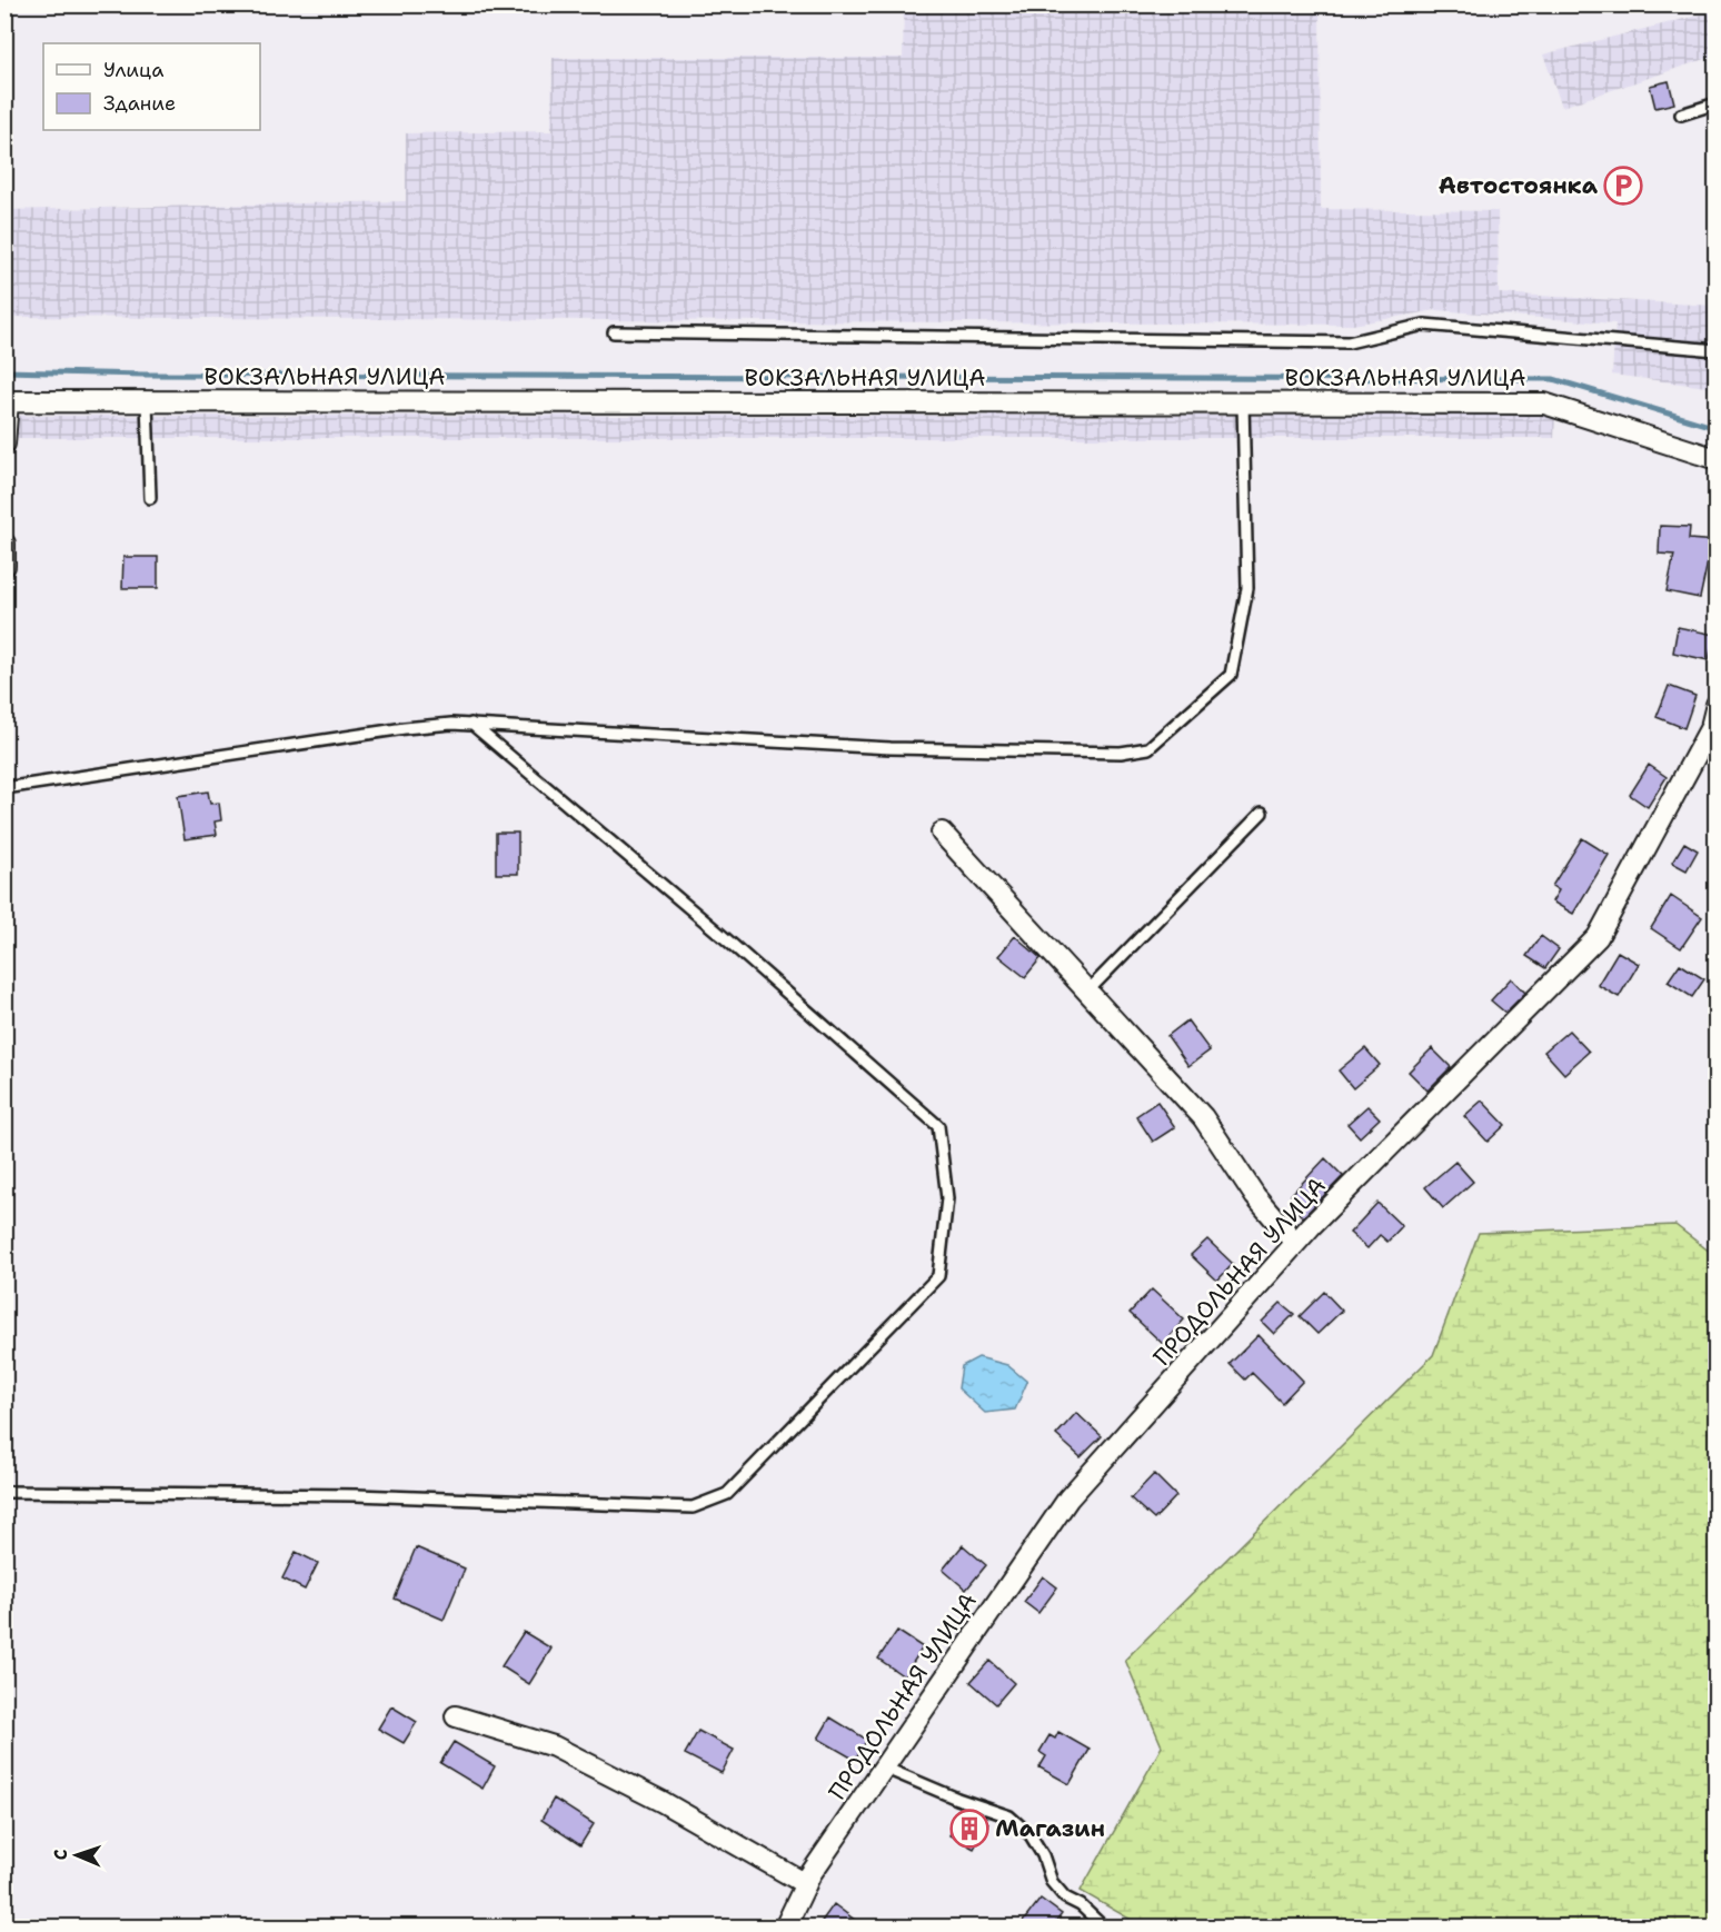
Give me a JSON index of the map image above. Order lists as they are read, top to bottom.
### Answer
{
  "streets": {
    "street": ["ВОКЗАЛЬНАЯ УЛИЦА", "ПРОДОЛЬНАЯ УЛИЦА"]
  },
  "places": {
    "parking": ["Автостоянка"],
    "building": ["Магазин"]
  },
  "legend": ["Улица", "Здание"],
  "north": "left"
}
